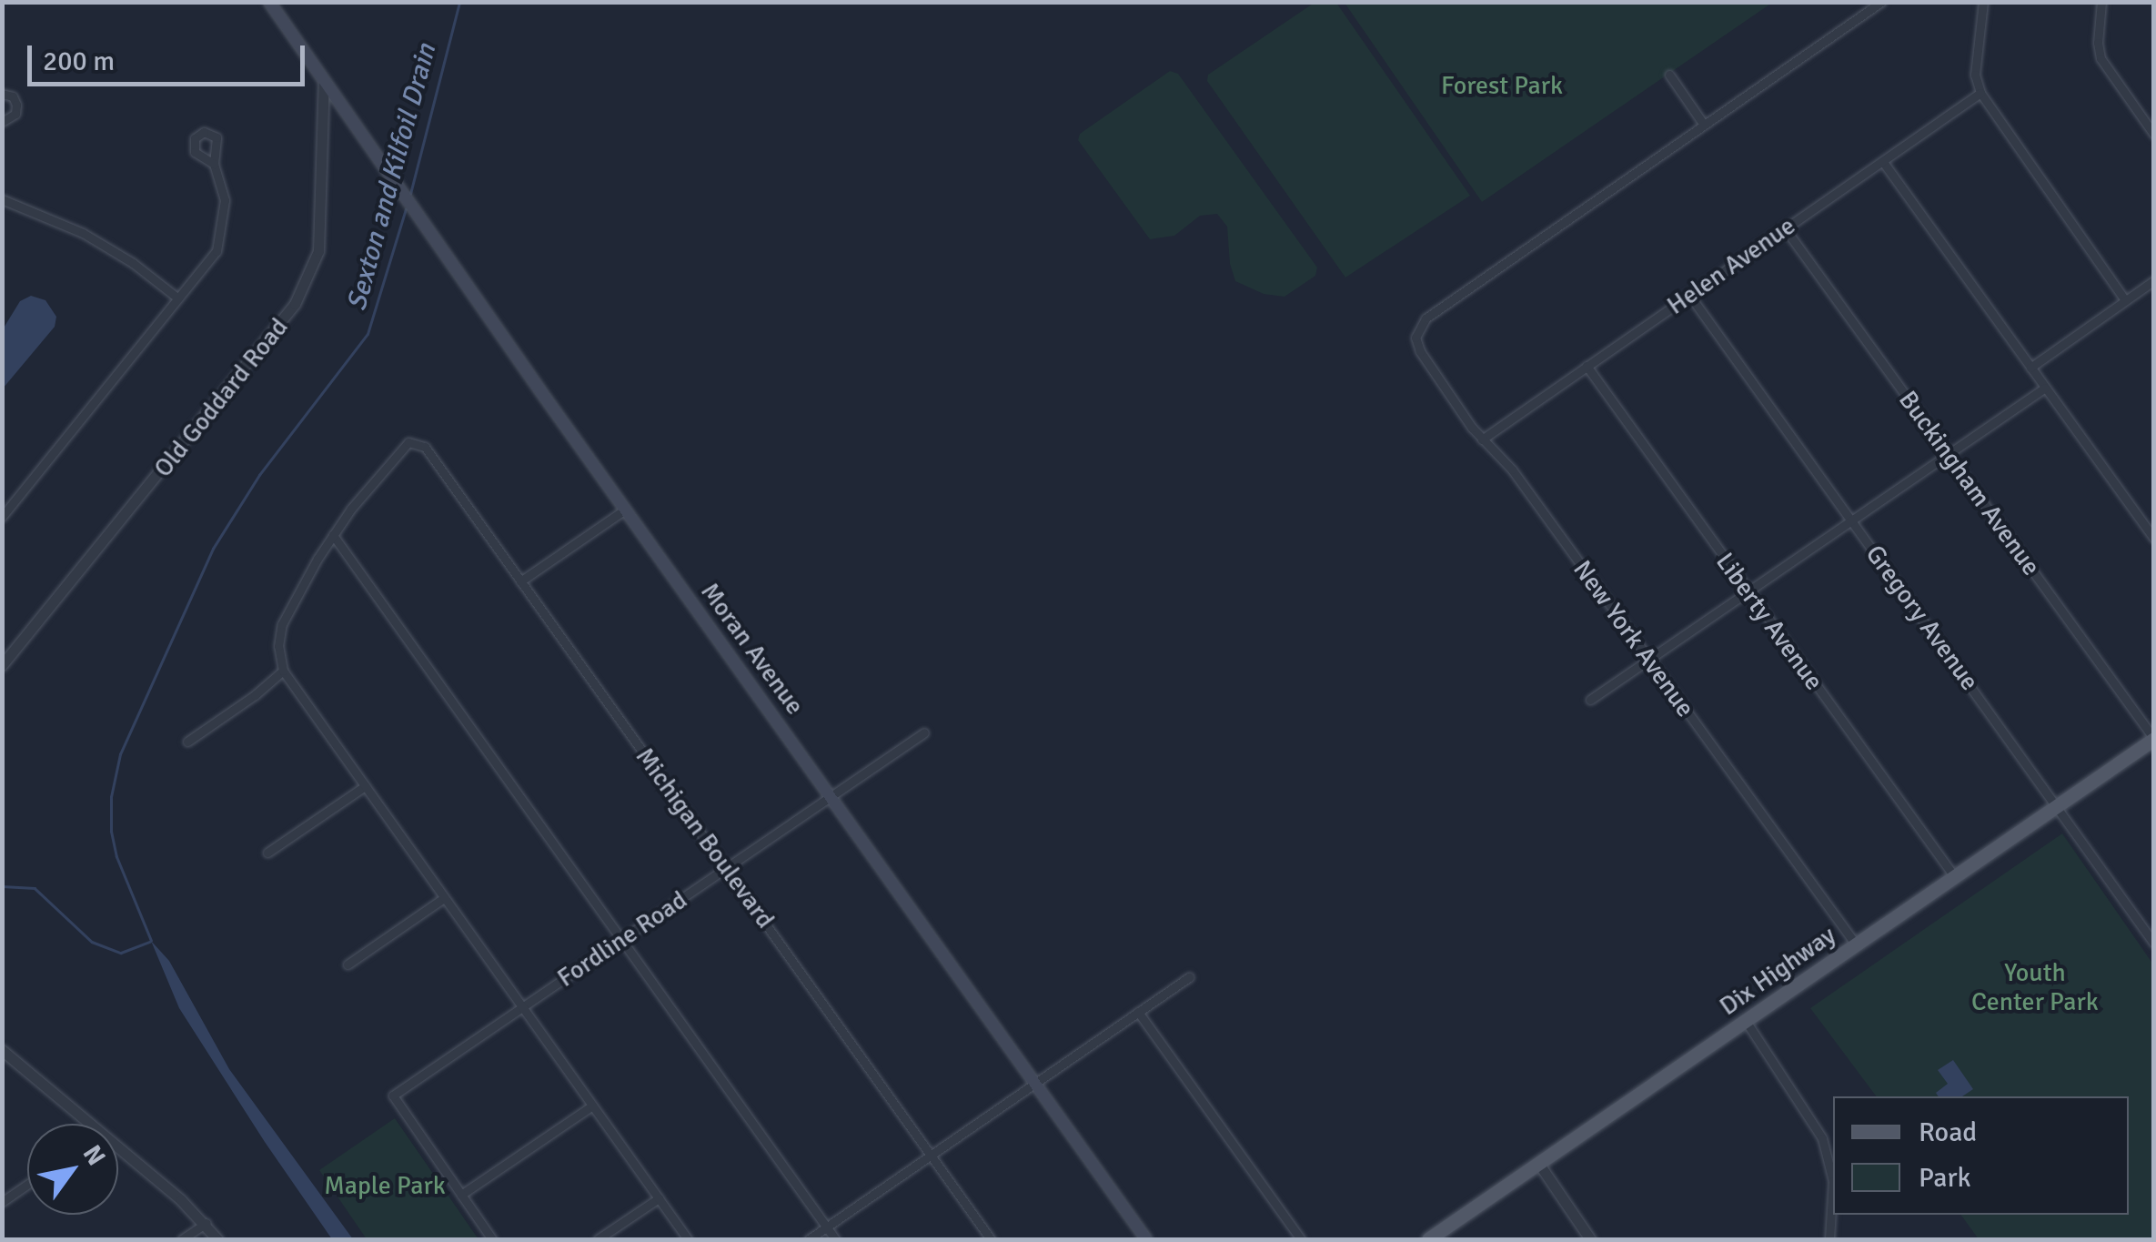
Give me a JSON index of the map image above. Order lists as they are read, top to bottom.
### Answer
{
  "streets": {
    "main road": ["Moran Avenue", "Dix Highway"],
    "street": [
      "Helen Avenue",
      "Old Goddard Road",
      "Buckingham Avenue",
      "Gregory Avenue",
      "Liberty Avenue",
      "New York Avenue",
      "Michigan Boulevard",
      "Fordline Road"
    ]
  },
  "crossings": [
    ["Helen Avenue", "Buckingham Avenue"],
    ["Helen Avenue", "Gregory Avenue"],
    ["Helen Avenue", "Liberty Avenue"],
    ["Helen Avenue", "New York Avenue"],
    ["Old Goddard Road", "Moran Avenue"],
    ["Buckingham Avenue", "Dix Highway"],
    ["Gregory Avenue", "Dix Highway"],
    ["Liberty Avenue", "Dix Highway"],
    ["New York Avenue", "Dix Highway"],
    ["Moran Avenue", "Fordline Road"],
    ["Michigan Boulevard", "Fordline Road"]
  ],
  "water": ["Sexton and Kilfoil Drain"],
  "parks": ["Forest Park", "Youth Center Park", "Maple Park"],
  "legend": ["Road", "Park"],
  "scale_bar": "200 m",
  "north": "top right"
}
